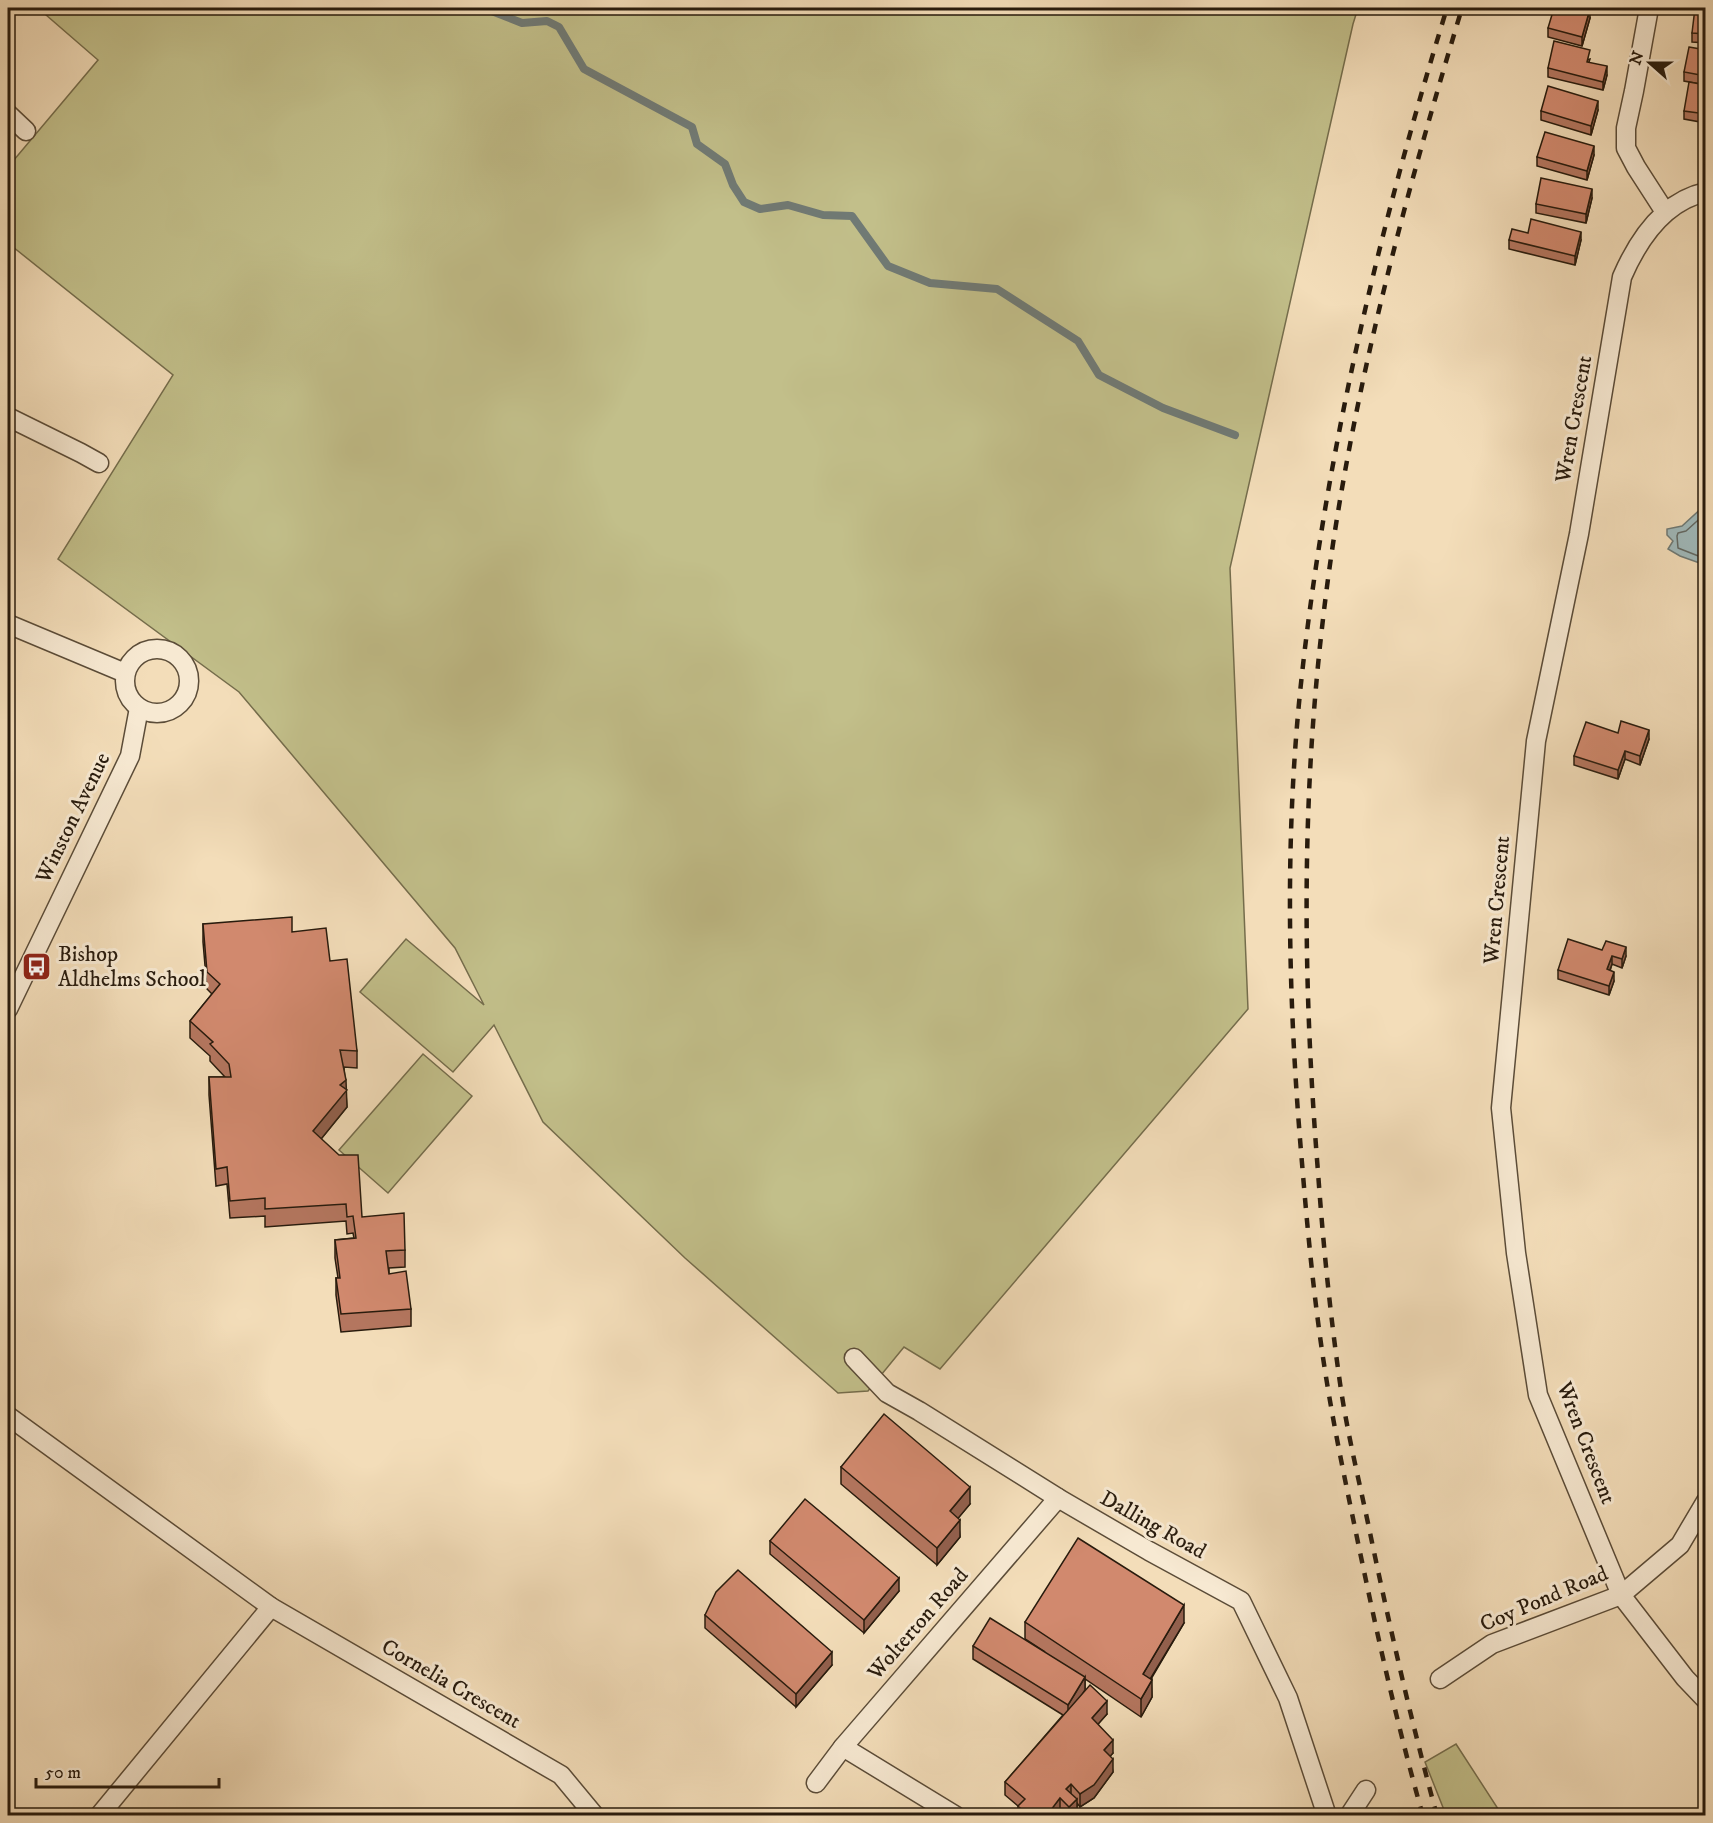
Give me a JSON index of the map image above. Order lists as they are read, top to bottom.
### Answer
{
  "streets": {
    "street": [
      "Wren Crescent",
      "Winston Avenue",
      "Dalling Road",
      "Coy Pond Road",
      "Wolterton Road",
      "Cornelia Crescent"
    ]
  },
  "crossings": [
    ["Wren Crescent", "Coy Pond Road"],
    ["Dalling Road", "Wolterton Road"]
  ],
  "places": {
    "bus stop": ["Bishop Aldhelms School"]
  },
  "scale_bar": "50 m",
  "north": "left"
}
